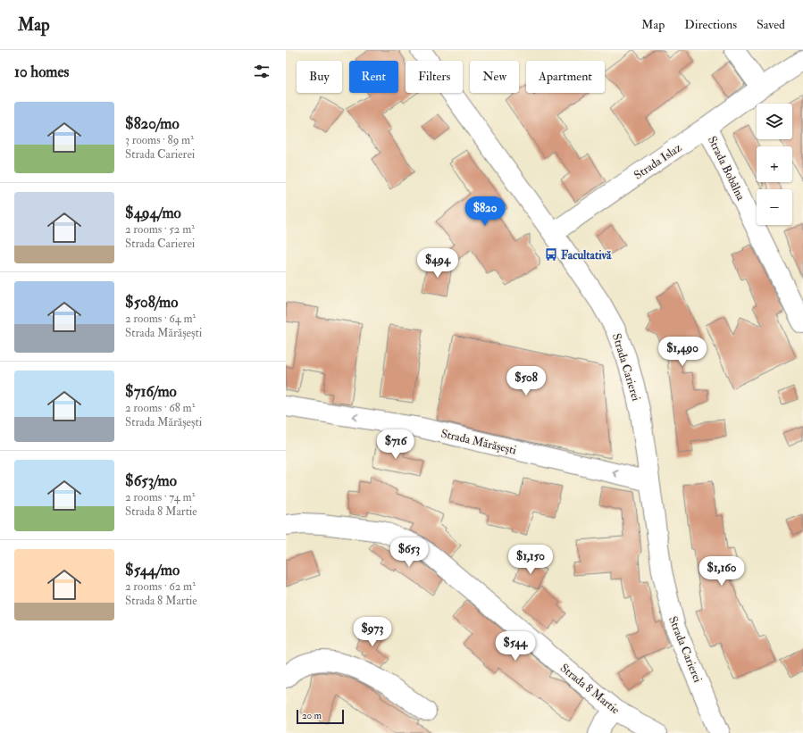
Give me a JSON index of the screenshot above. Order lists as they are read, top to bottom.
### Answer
{
  "streets": {
    "street": [
      "Strada Islaz",
      "Strada Bobâlna",
      "Strada Carierei",
      "Strada Mărășești",
      "Strada 8 Martie"
    ]
  },
  "crossings": [
    ["Strada Islaz", "Strada Bobâlna"],
    ["Strada Islaz", "Strada Carierei"],
    ["Strada Carierei", "Strada Mărășești"]
  ],
  "one_way": ["Strada Mărășești"],
  "places": {
    "bus stop": ["Facultativă"]
  },
  "scale_bar": "20 m",
  "page": {
    "header": "Map",
    "nav": ["Map", "Directions", "Saved"],
    "heading": "10 homes",
    "chip": [
      "Buy",
      "Rent",
      "Filters",
      "New",
      "Apartment"
    ],
    "list": [
      {
        "name": "$820/mo",
        "note": "3 rooms · 89 m² · Strada Carierei"
      },
      {
        "name": "$494/mo",
        "note": "2 rooms · 52 m² · Strada Carierei"
      },
      {
        "name": "$508/mo",
        "note": "2 rooms · 64 m² · Strada Mărășești"
      },
      {
        "name": "$716/mo",
        "note": "2 rooms · 68 m² · Strada Mărășești"
      },
      {
        "name": "$653/mo",
        "note": "2 rooms · 74 m² · Strada 8 Martie"
      },
      {
        "name": "$544/mo",
        "note": "2 rooms · 62 m² · Strada 8 Martie"
      }
    ],
    "map_buttons": ["+", "−"],
    "price": [
      "$820",
      "$494",
      "$1,490",
      "$508",
      "$716",
      "$653",
      "$1,150",
      "$1,160",
      "$973",
      "$544"
    ],
    "scale": "20 m"
  }
}
